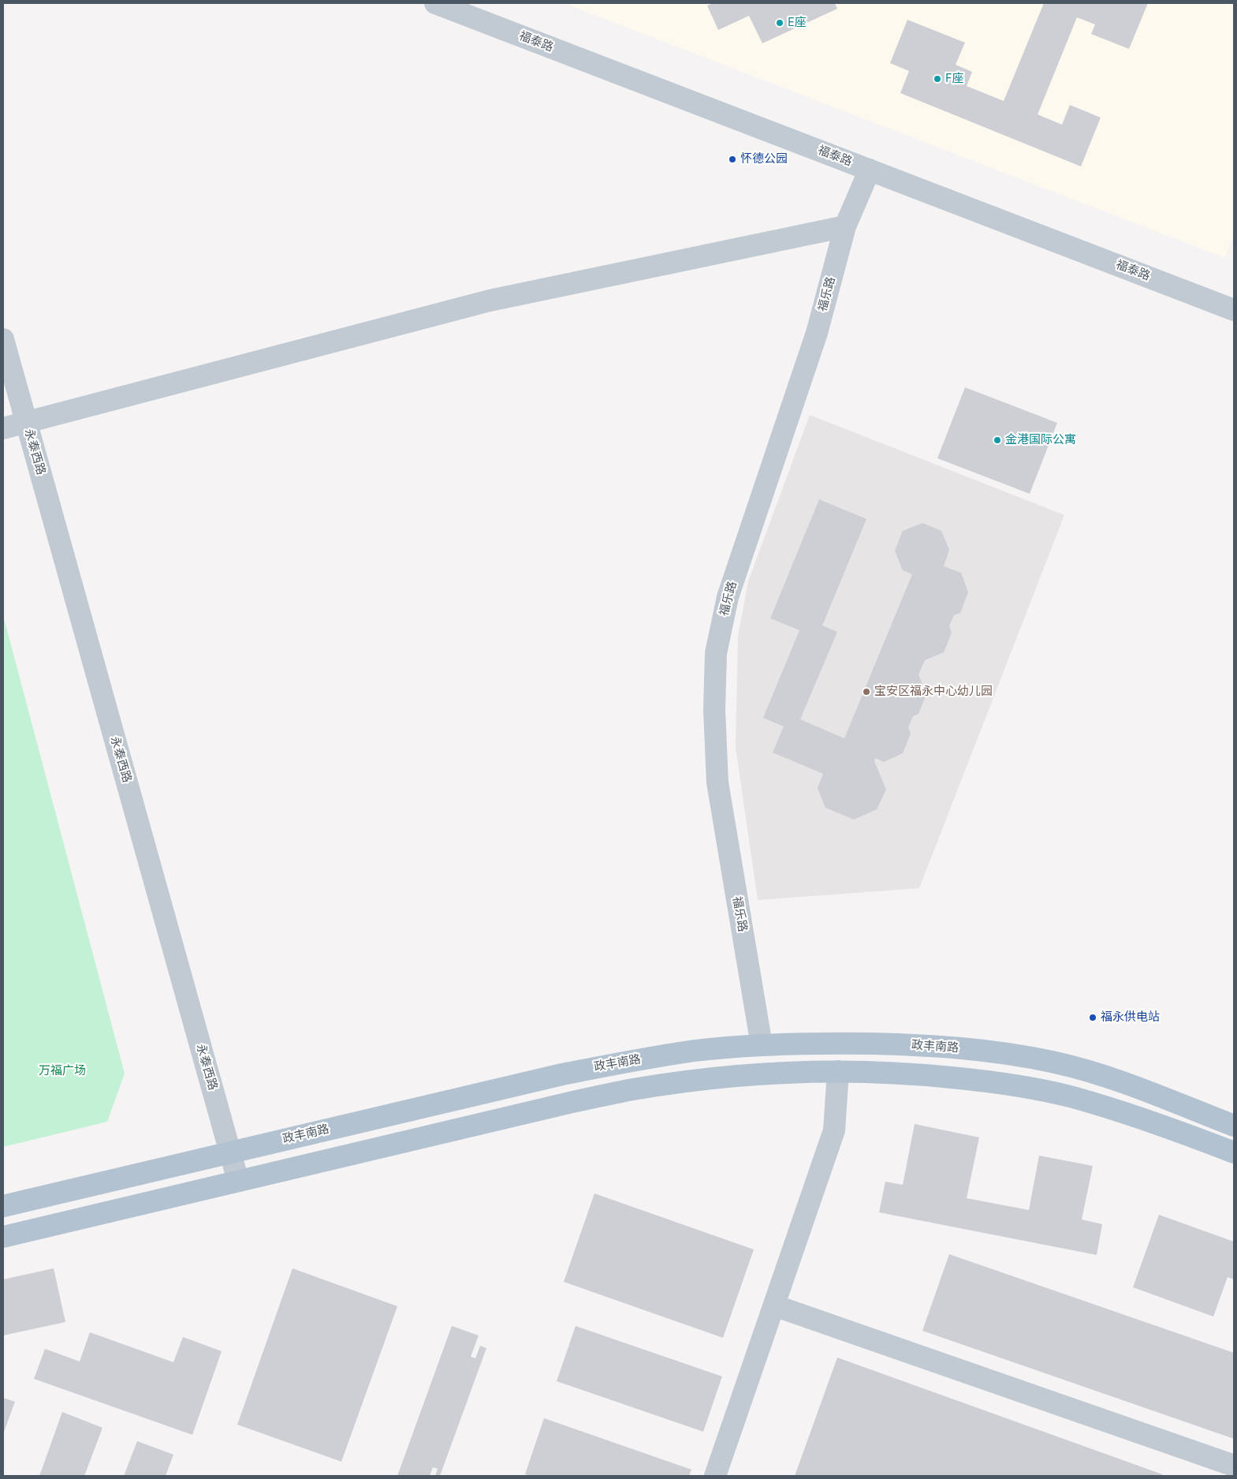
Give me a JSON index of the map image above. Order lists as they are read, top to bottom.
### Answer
{
  "streets": {
    "main road": ["政丰南路"],
    "street": ["福泰路", "福乐路", "永泰西路"]
  },
  "crossings": [
    ["福泰路", "福乐路"],
    ["福乐路", "政丰南路"],
    ["永泰西路", "政丰南路"]
  ],
  "parks": ["万福广场"],
  "places": [
    "E座",
    "F座",
    "怀德公园",
    "金港国际公寓",
    "宝安区福永中心幼儿园",
    "福永供电站"
  ]
}
